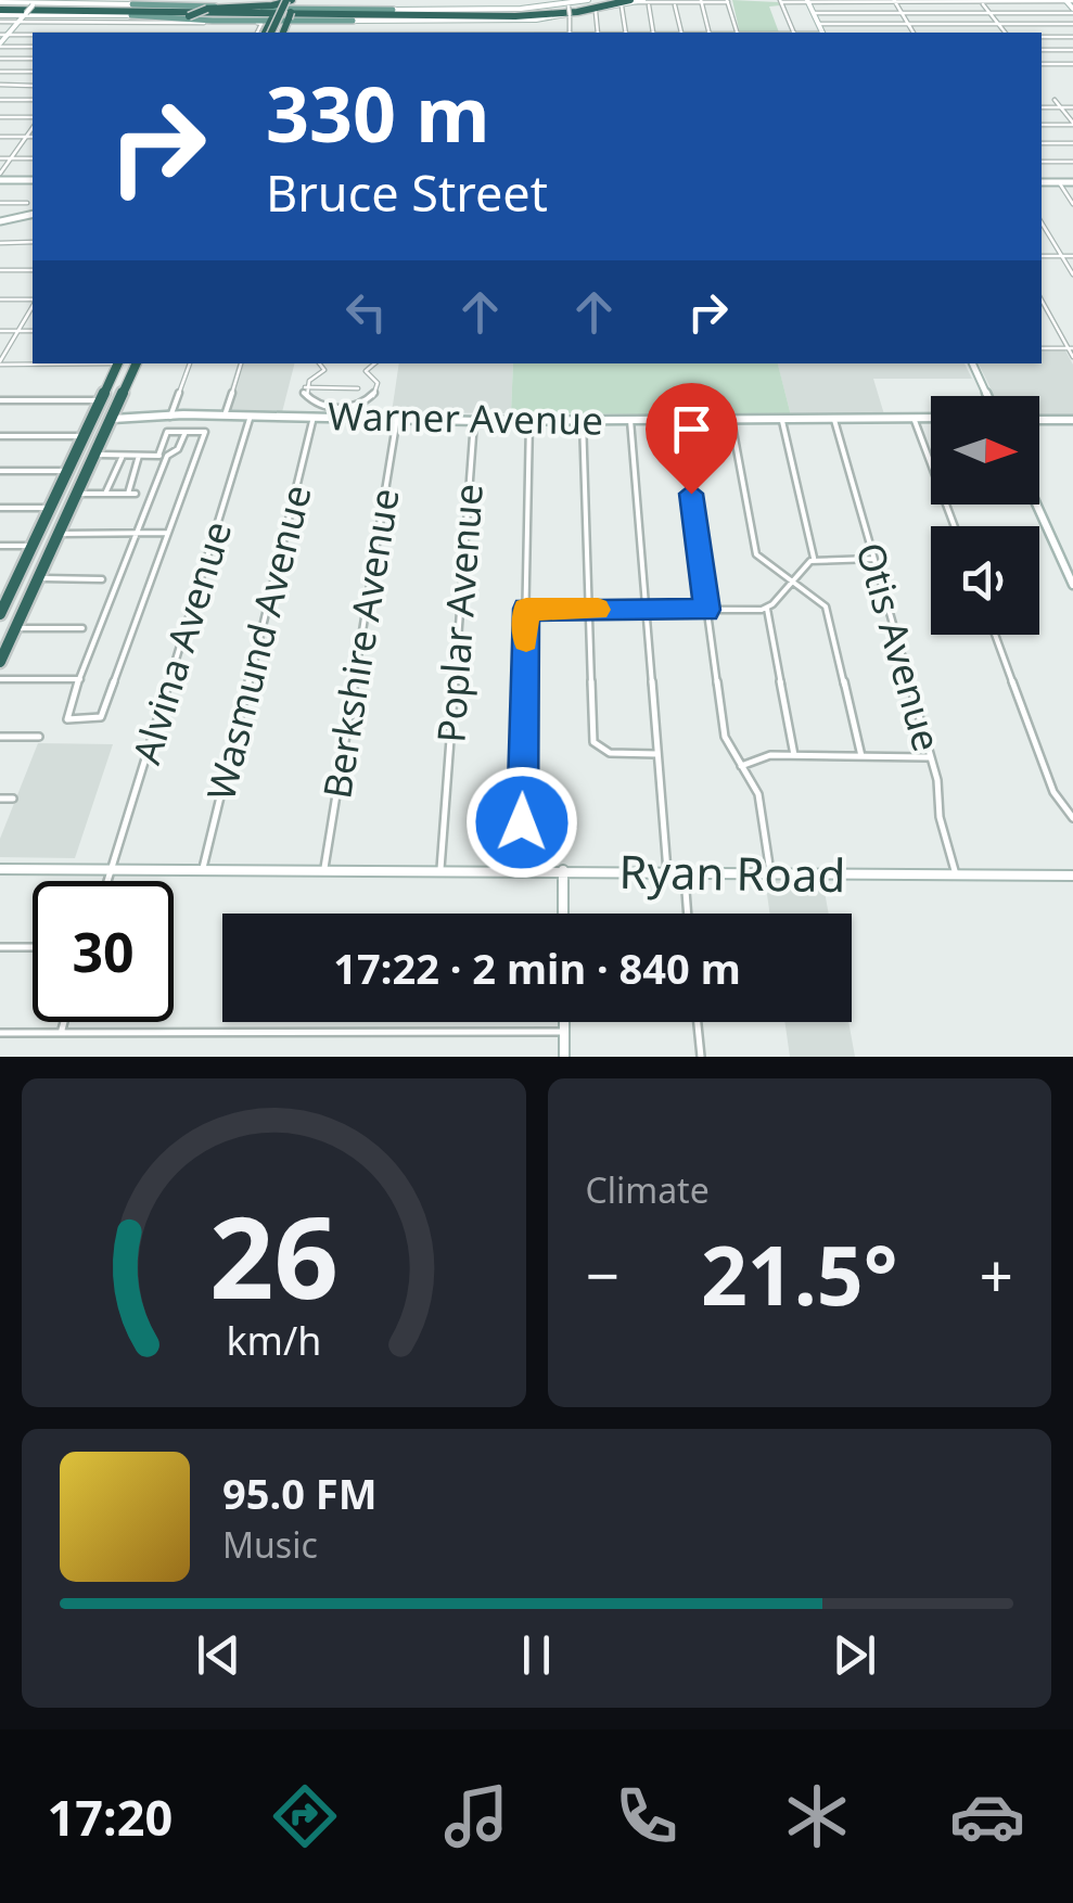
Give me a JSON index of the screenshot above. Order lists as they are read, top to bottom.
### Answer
{
  "streets": {
    "main road": ["Warner Avenue", "Ryan Road"],
    "street": [
      "Poplar Avenue",
      "Alvina Avenue",
      "Wasmund Avenue",
      "Berkshire Avenue",
      "Otis Avenue"
    ]
  },
  "crossings": [
    ["Warner Avenue", "Poplar Avenue"],
    ["Warner Avenue", "Alvina Avenue"],
    ["Warner Avenue", "Wasmund Avenue"],
    ["Warner Avenue", "Berkshire Avenue"],
    ["Warner Avenue", "Otis Avenue"],
    ["Poplar Avenue", "Ryan Road"],
    ["Alvina Avenue", "Ryan Road"],
    ["Wasmund Avenue", "Ryan Road"],
    ["Berkshire Avenue", "Ryan Road"],
    ["Otis Avenue", "Ryan Road"]
  ],
  "north": "right",
  "page": {
    "turn": ["330 m", "Bruce Street"],
    "limit": "30",
    "trip": "17:22 · 2 min · 840 m",
    "tile": "Climate",
    "heat": ["−", "21.5°", "+"],
    "song": ["95.0 FM", "Music"],
    "tabs": "17:20",
    "gauge": ["26", "km/h"]
  }
}
